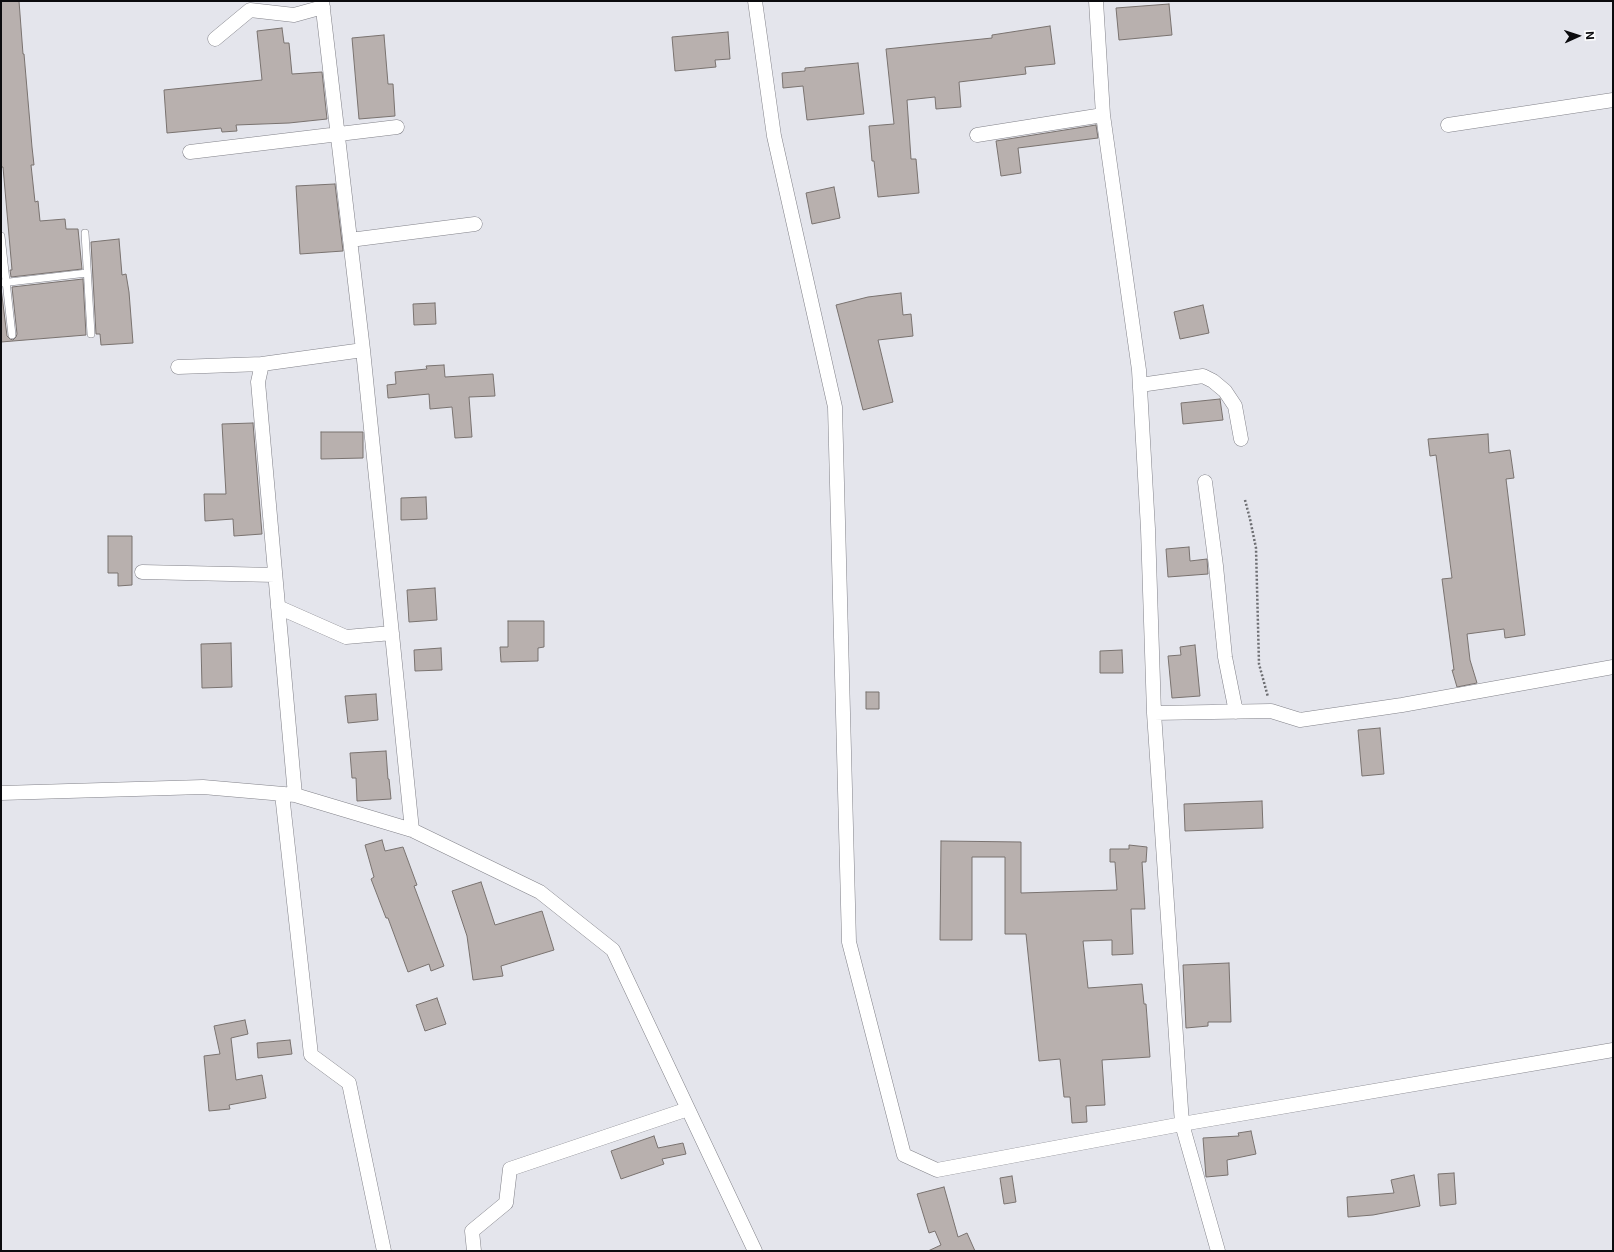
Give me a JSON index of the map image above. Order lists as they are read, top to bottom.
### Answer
{
  "north": "right"
}
